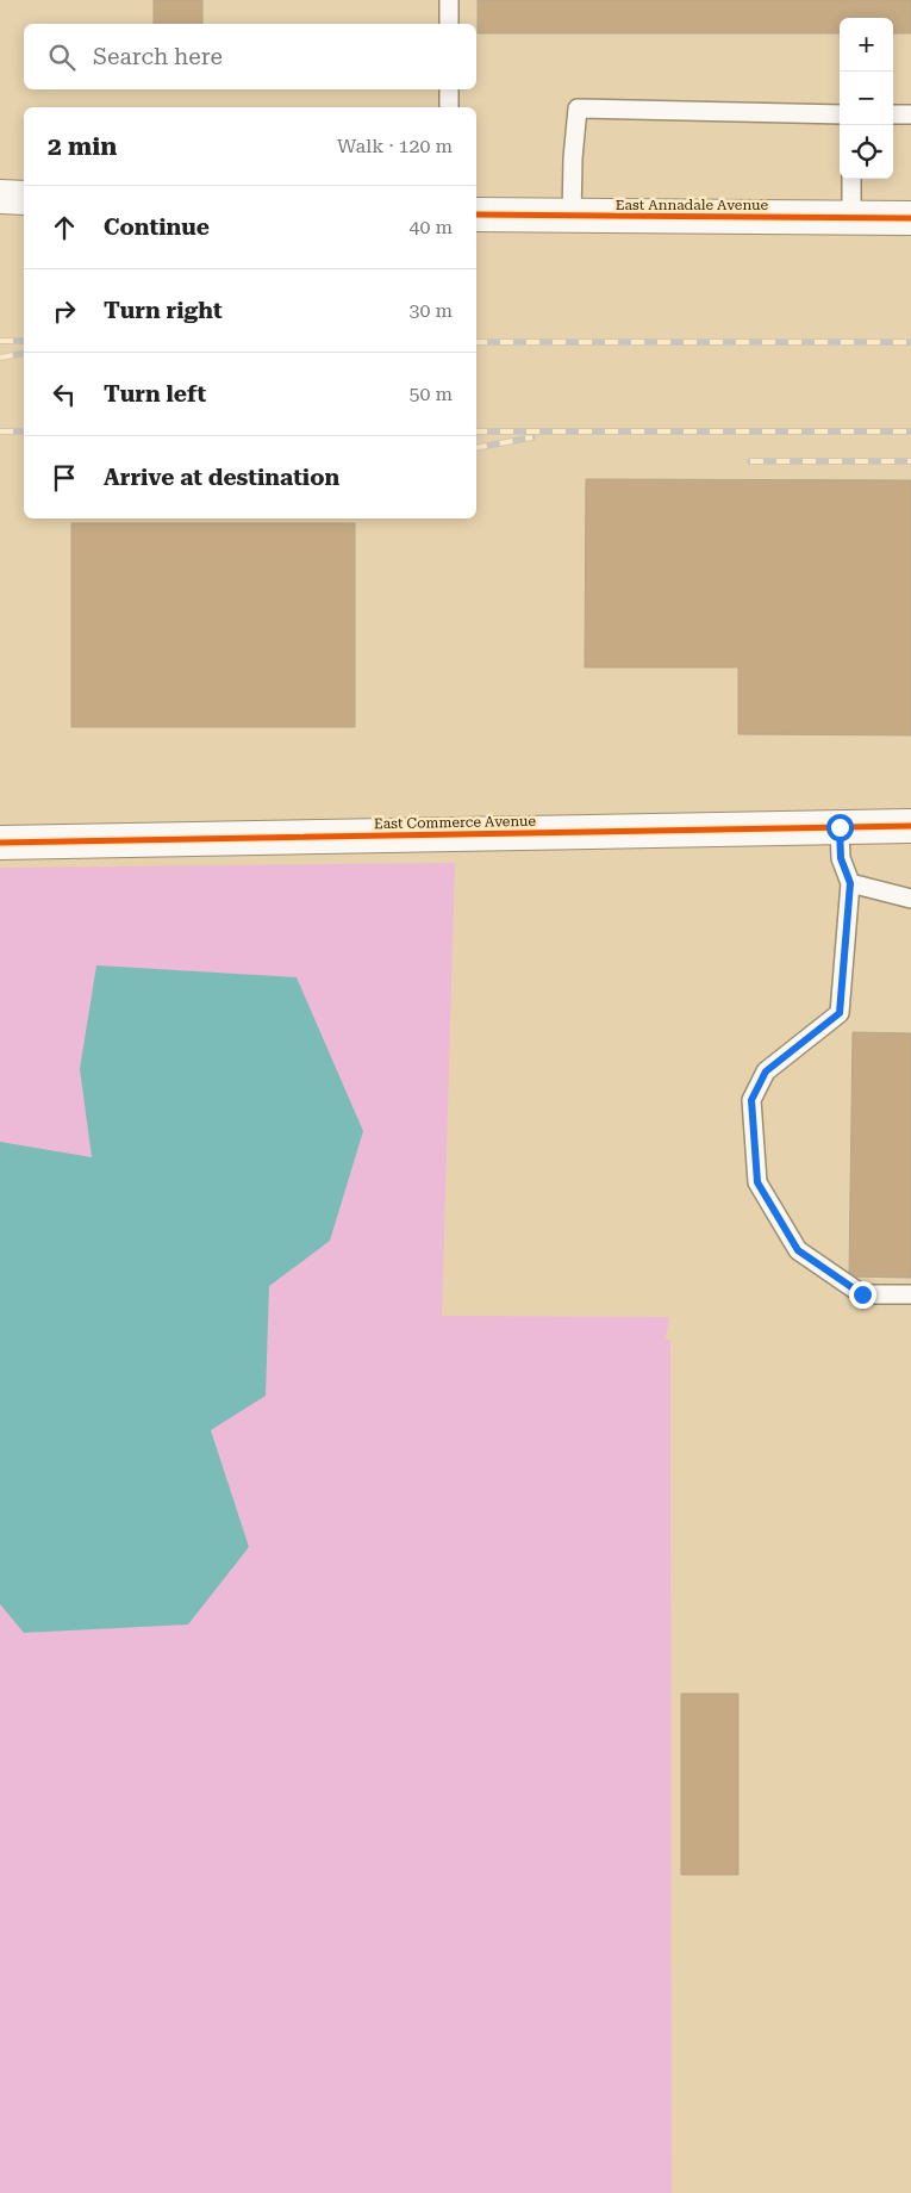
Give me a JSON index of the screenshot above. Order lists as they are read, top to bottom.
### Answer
{
  "streets": {
    "street": ["East Annadale Avenue", "East Commerce Avenue"]
  },
  "page": {
    "map_buttons": ["+", "−"],
    "search": "Search here",
    "heading": ["2 min", "Walk · 120 m"],
    "list": [
      ["Continue", "40 m"],
      ["Turn right", "30 m"],
      ["Turn left", "50 m"],
      "Arrive at destination"
    ]
  }
}
